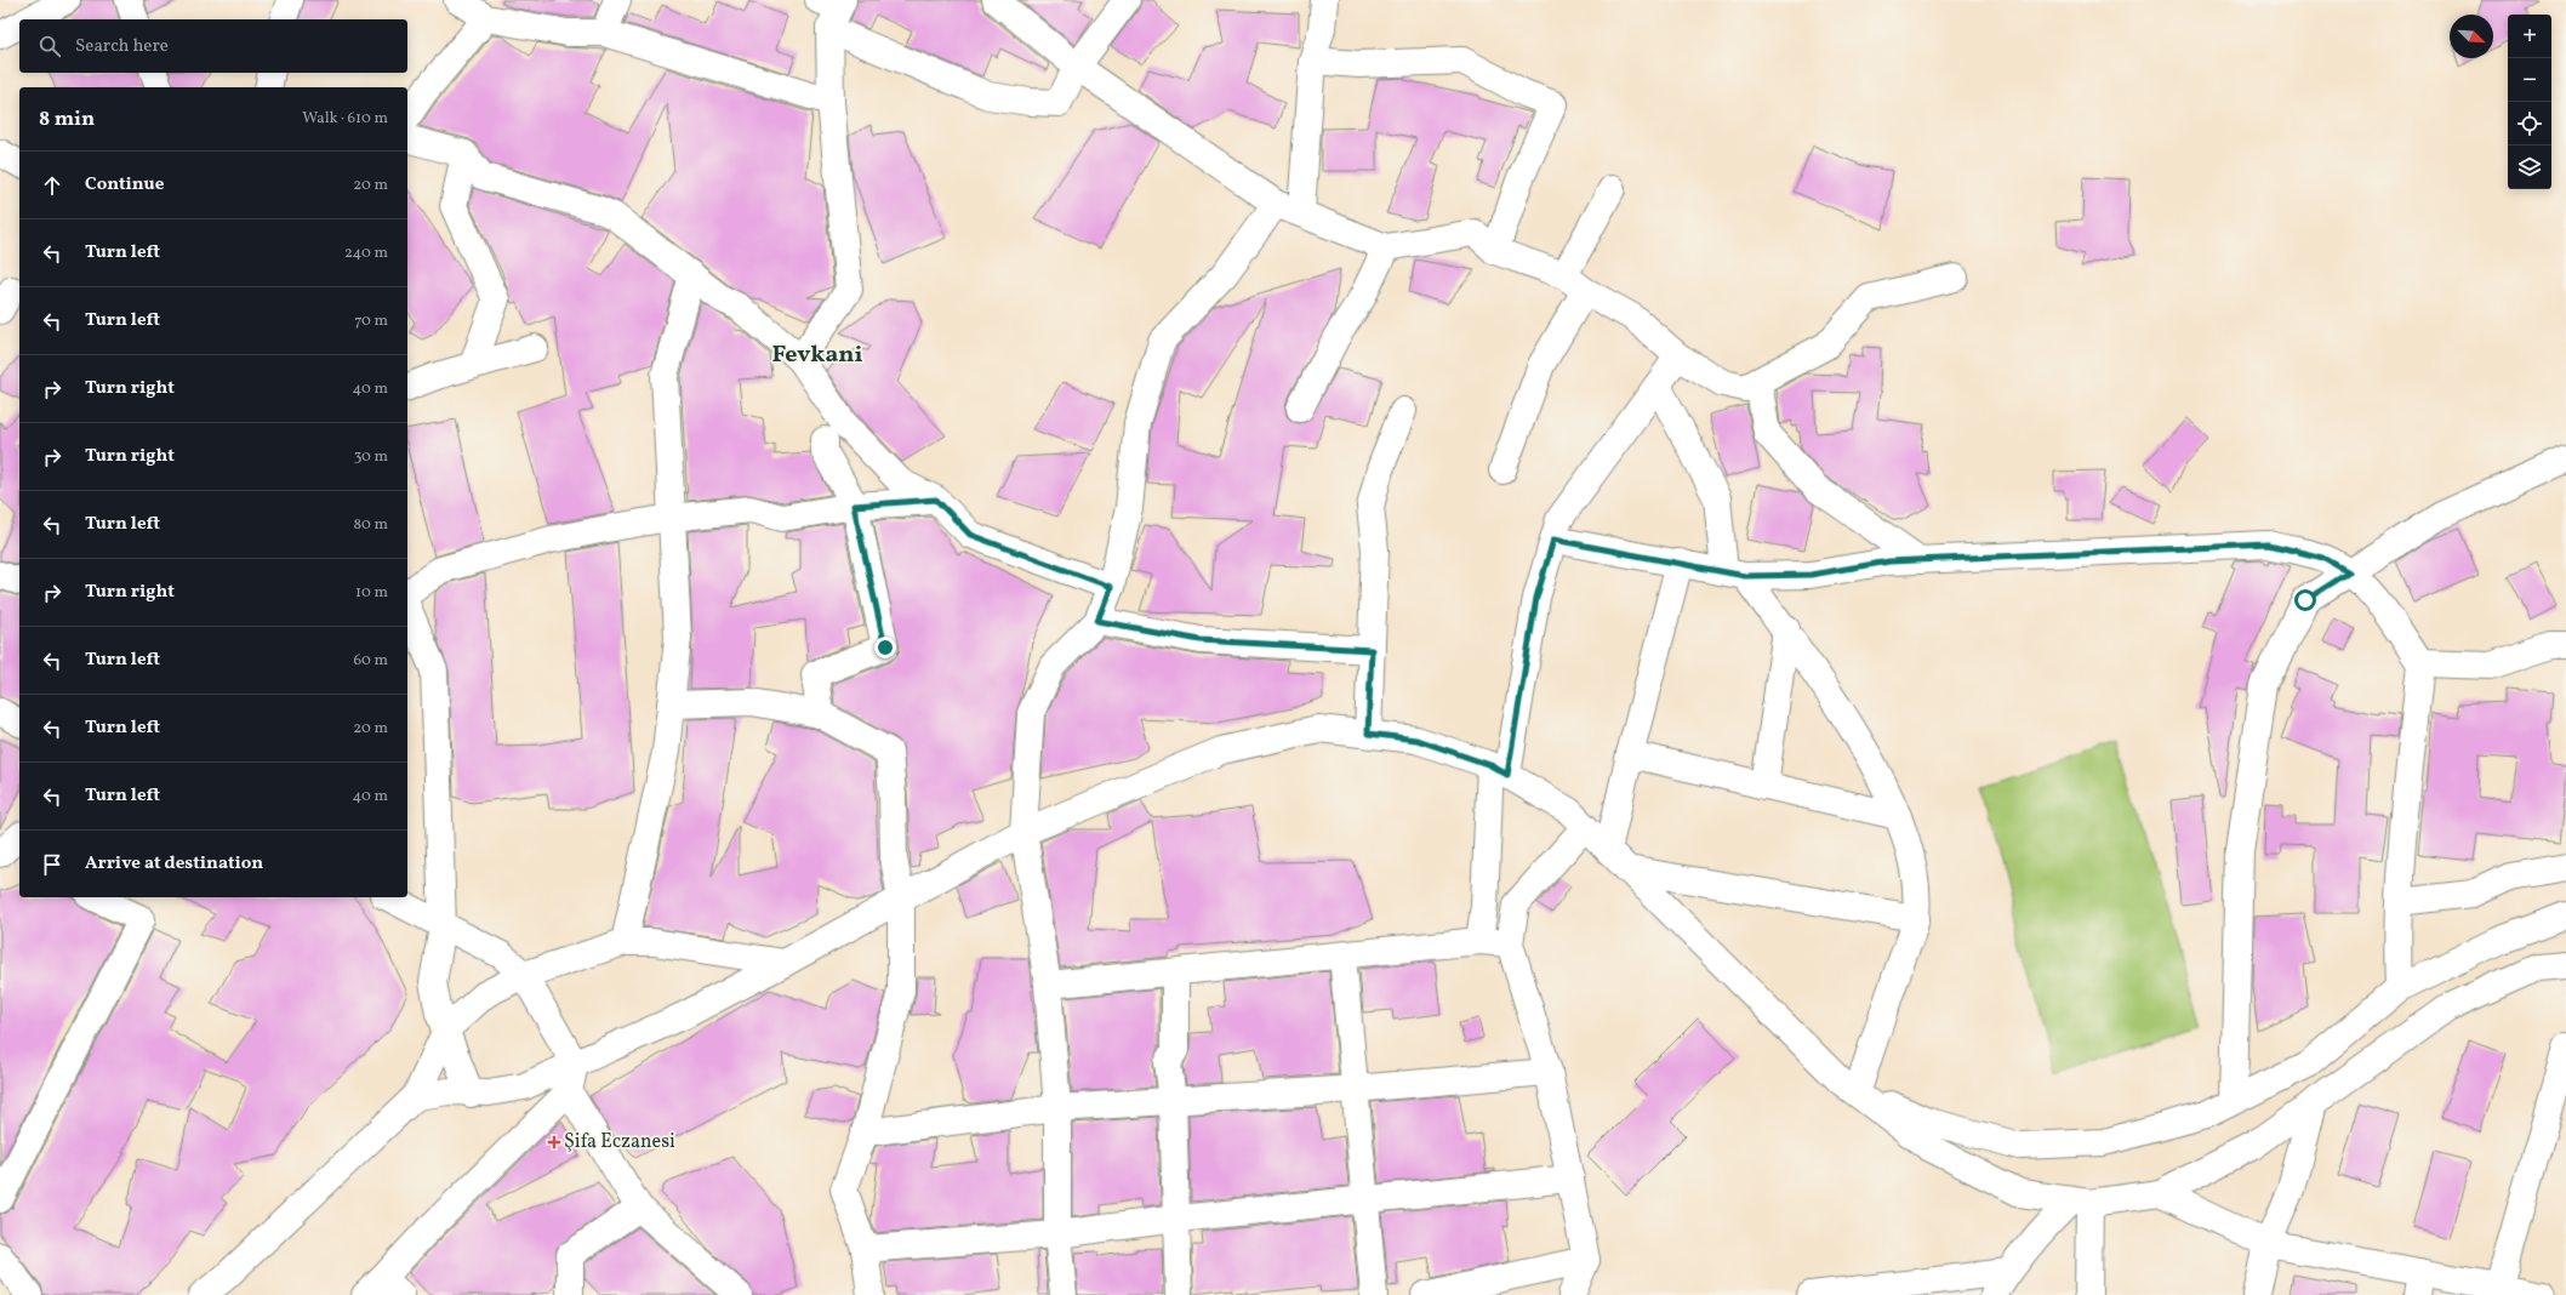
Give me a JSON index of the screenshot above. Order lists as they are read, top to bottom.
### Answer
{
  "districts": ["Fevkani"],
  "places": {
    "health": ["Şifa Eczanesi"]
  },
  "north": "bottom right",
  "page": {
    "map_buttons": ["+", "−"],
    "search": "Search here",
    "heading": ["8 min", "Walk · 610 m"],
    "list": [
      ["Continue", "20 m"],
      ["Turn left", "240 m"],
      ["Turn left", "70 m"],
      ["Turn right", "40 m"],
      ["Turn right", "30 m"],
      ["Turn left", "80 m"],
      ["Turn right", "10 m"],
      ["Turn left", "60 m"],
      ["Turn left", "20 m"],
      ["Turn left", "40 m"],
      "Arrive at destination"
    ]
  }
}
